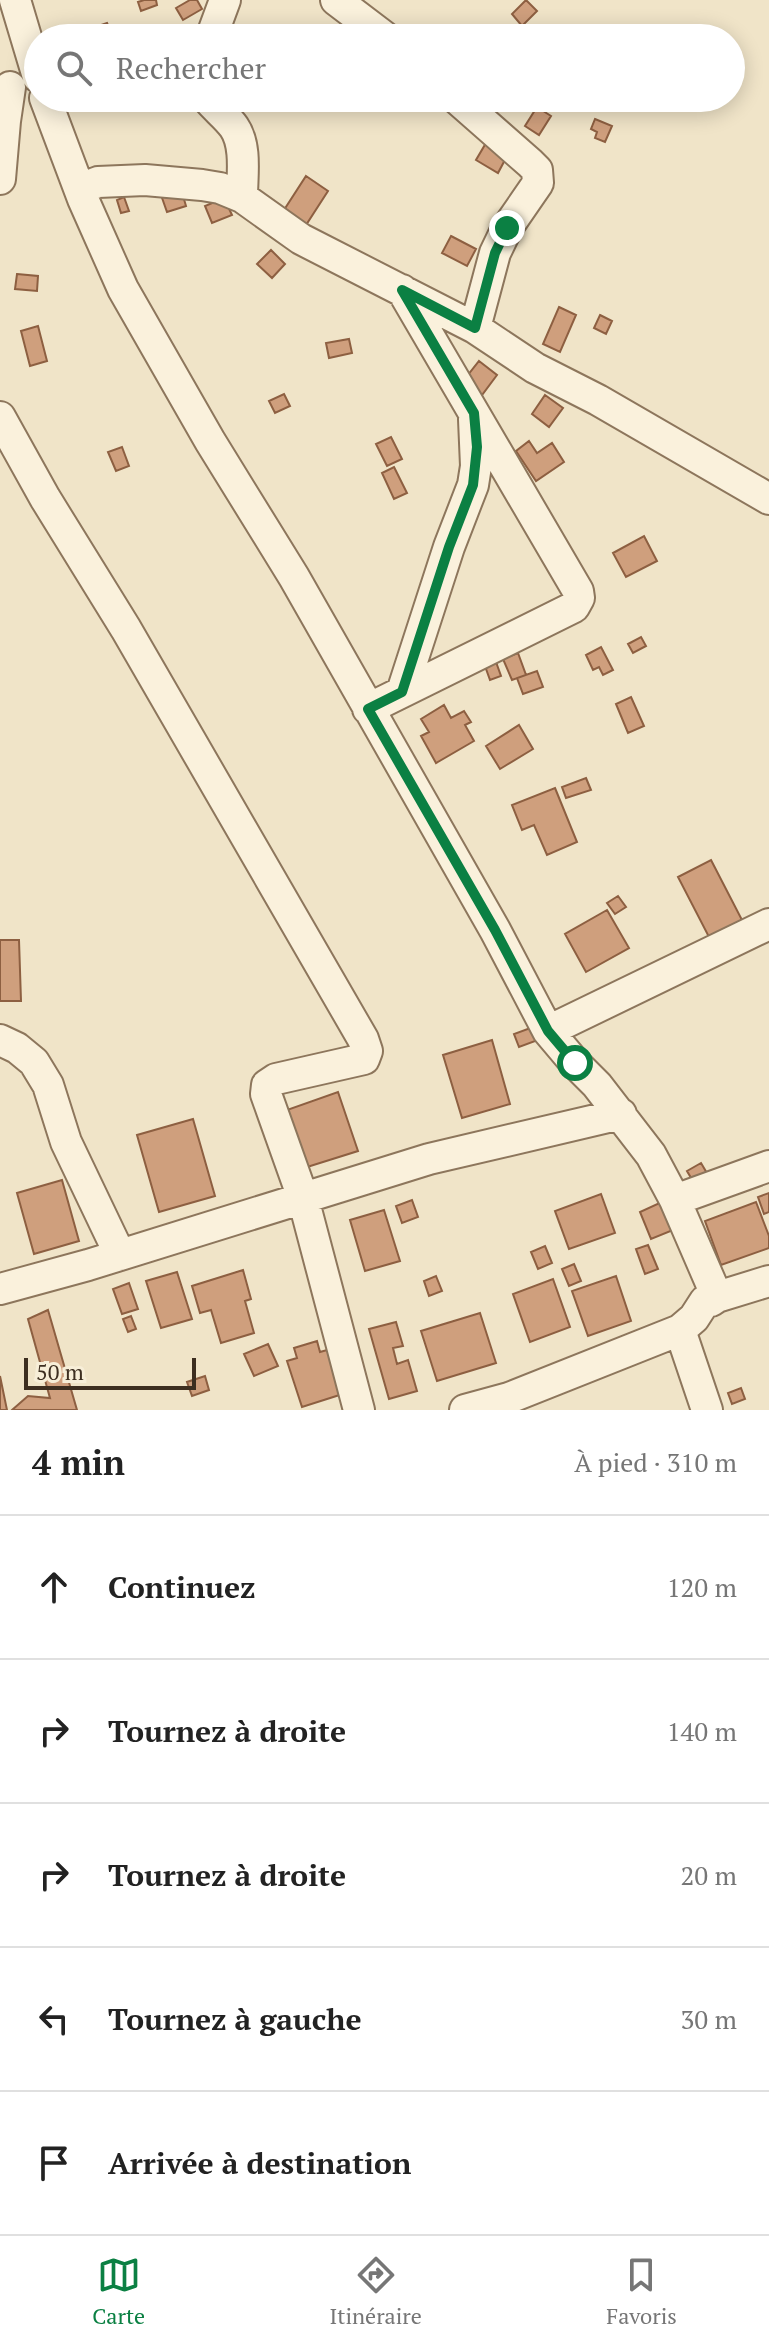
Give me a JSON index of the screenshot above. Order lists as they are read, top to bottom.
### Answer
{
  "scale_bar": "50 m",
  "page": {
    "search": "Rechercher",
    "scale": "50 m",
    "heading": ["4 min", "À pied · 310 m"],
    "list": [
      ["Continuez", "120 m"],
      ["Tournez à droite", "140 m"],
      ["Tournez à droite", "20 m"],
      ["Tournez à gauche", "30 m"],
      "Arrivée à destination"
    ],
    "nav": ["Carte", "Itinéraire", "Favoris"]
  }
}
